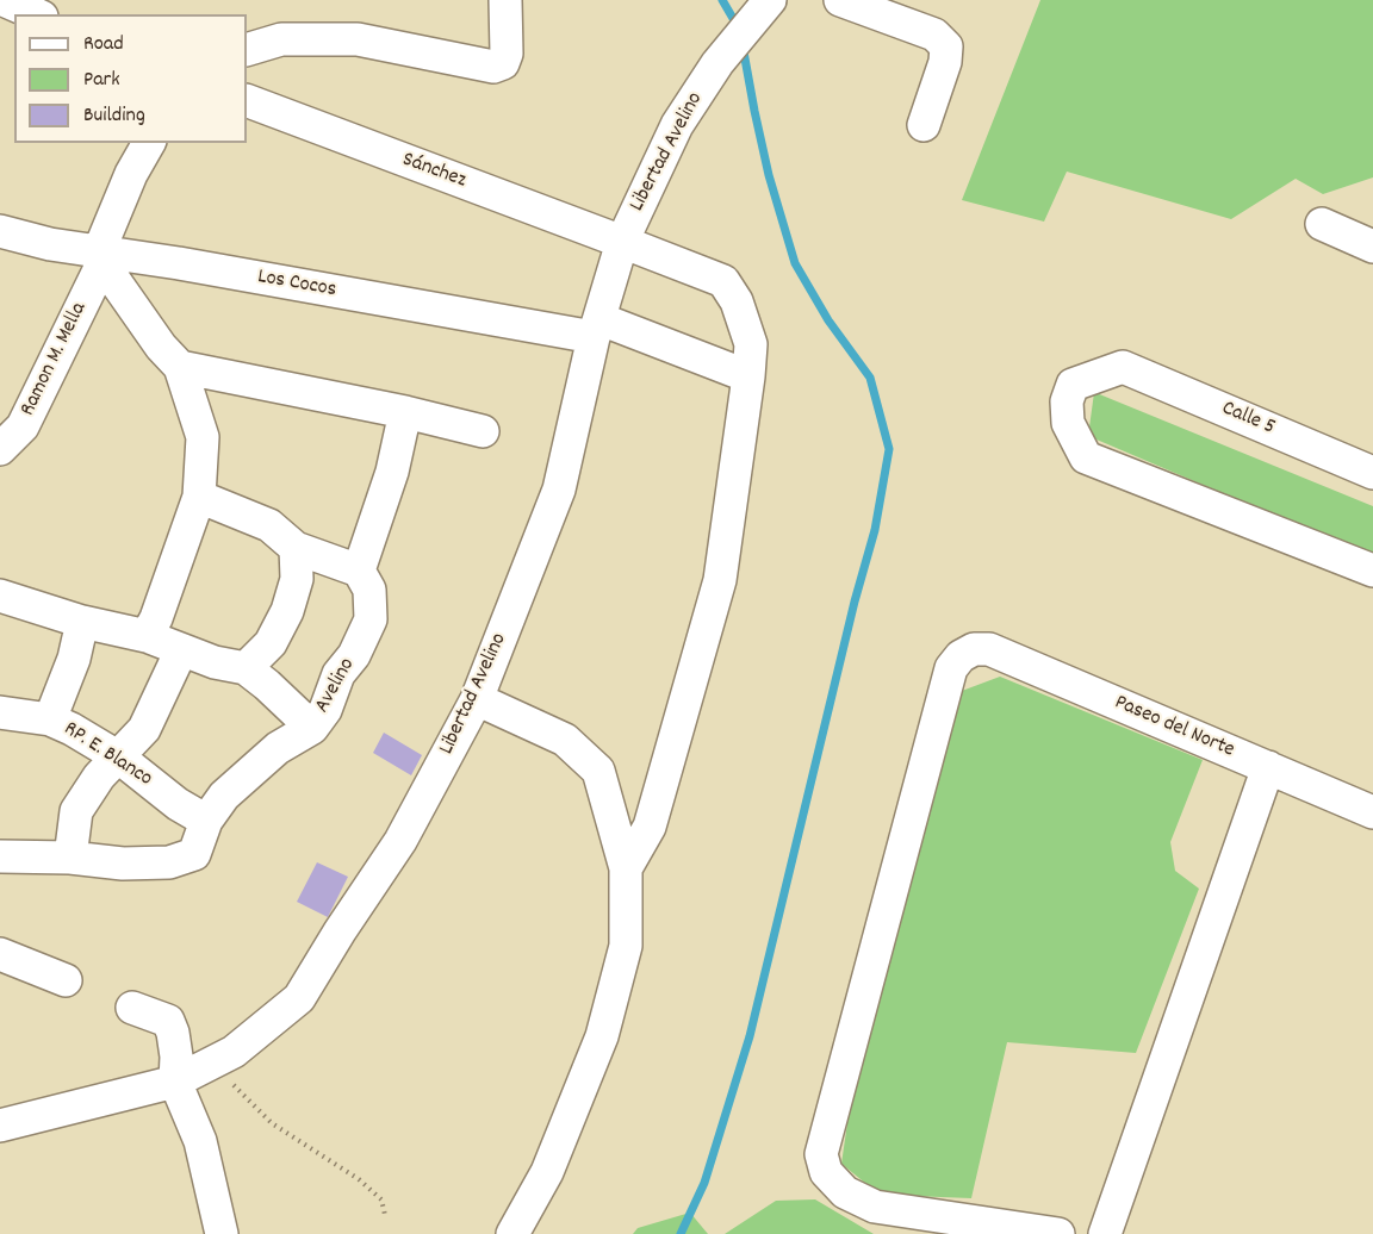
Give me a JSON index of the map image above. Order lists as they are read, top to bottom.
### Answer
{
  "streets": {
    "street": [
      "Libertad Avelino",
      "Sánchez",
      "Los Cocos",
      "Ramon M. Mella",
      "Calle 5",
      "Avelino",
      "Paseo del Norte",
      "RP. E. Blanco"
    ]
  },
  "crossings": [
    ["Libertad Avelino", "Sánchez"],
    ["Libertad Avelino", "Los Cocos"],
    ["Sánchez", "Los Cocos"],
    ["Los Cocos", "Ramon M. Mella"],
    ["Avelino", "RP. E. Blanco"]
  ],
  "legend": ["Road", "Park", "Building"]
}
